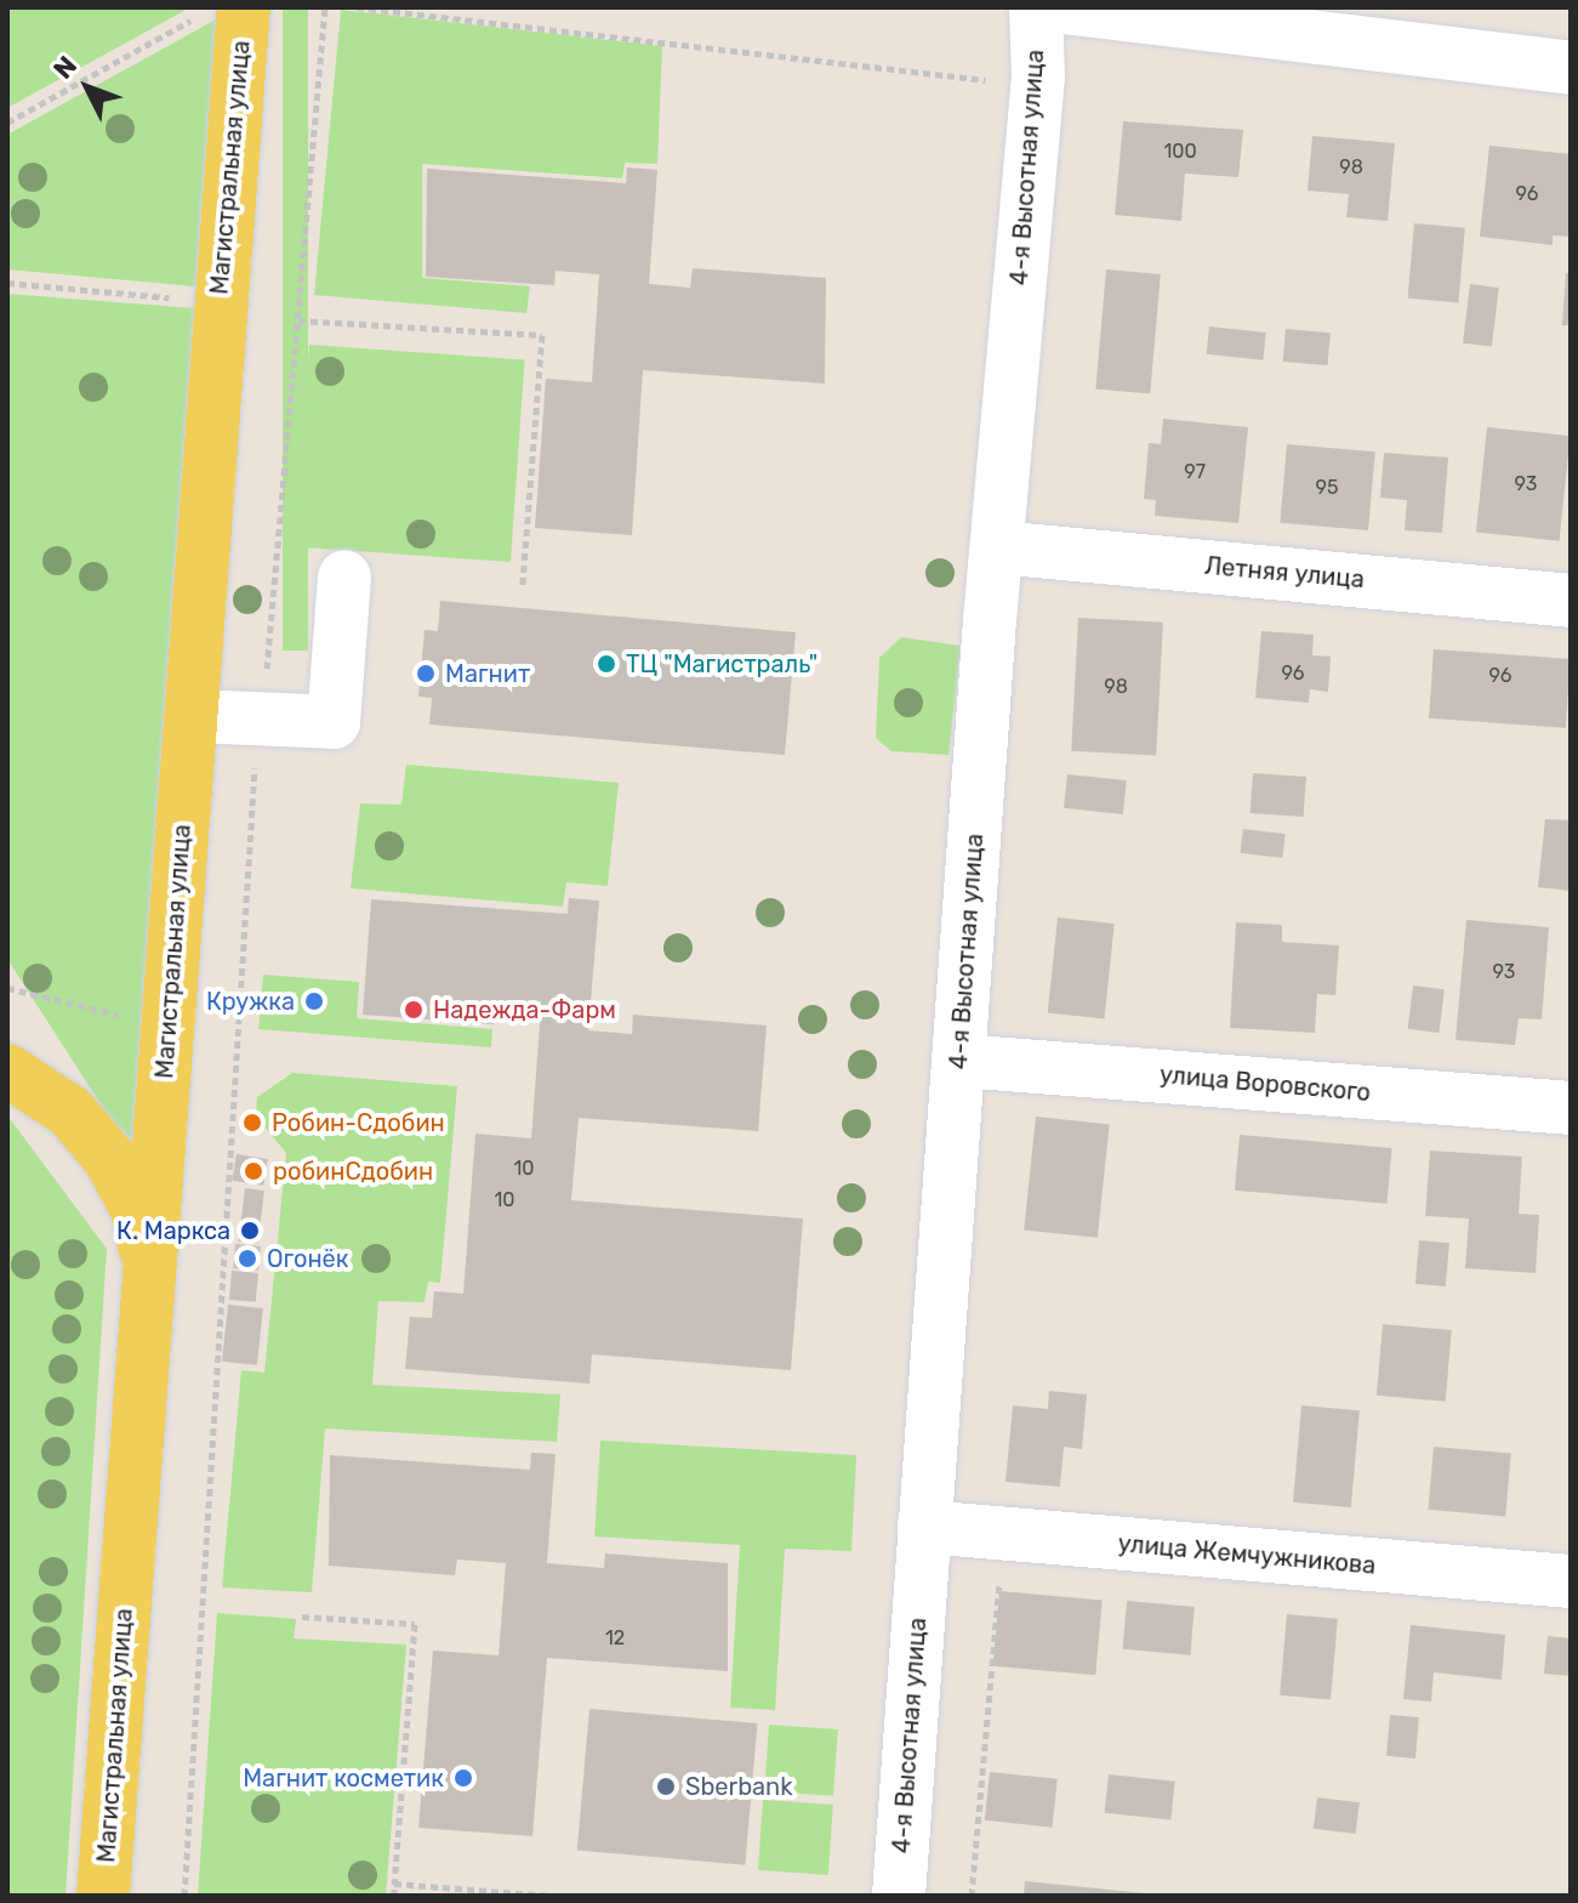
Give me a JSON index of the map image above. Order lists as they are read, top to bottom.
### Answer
{
  "streets": {
    "main road": ["Магистральная улица"],
    "street": [
      "4-я Высотная улица",
      "Летняя улица",
      "улица Воровского",
      "улица Жемчужникова"
    ]
  },
  "crossings": [
    ["4-я Высотная улица", "Летняя улица"],
    ["4-я Высотная улица", "улица Воровского"],
    ["4-я Высотная улица", "улица Жемчужникова"]
  ],
  "places": [
    "ТЦ \"Магистраль\"",
    "Магнит",
    "Кружка",
    "Надежда-Фарм",
    "Робин-Сдобин",
    "робинСдобин",
    "К. Маркса",
    "Огонёк",
    "Магнит косметик",
    "Sberbank"
  ],
  "house_numbers": [
    "100",
    "98",
    "96",
    "97",
    "93",
    "95",
    "96",
    "96",
    "98",
    "93",
    "10",
    "10",
    "12"
  ],
  "north": "top left"
}
